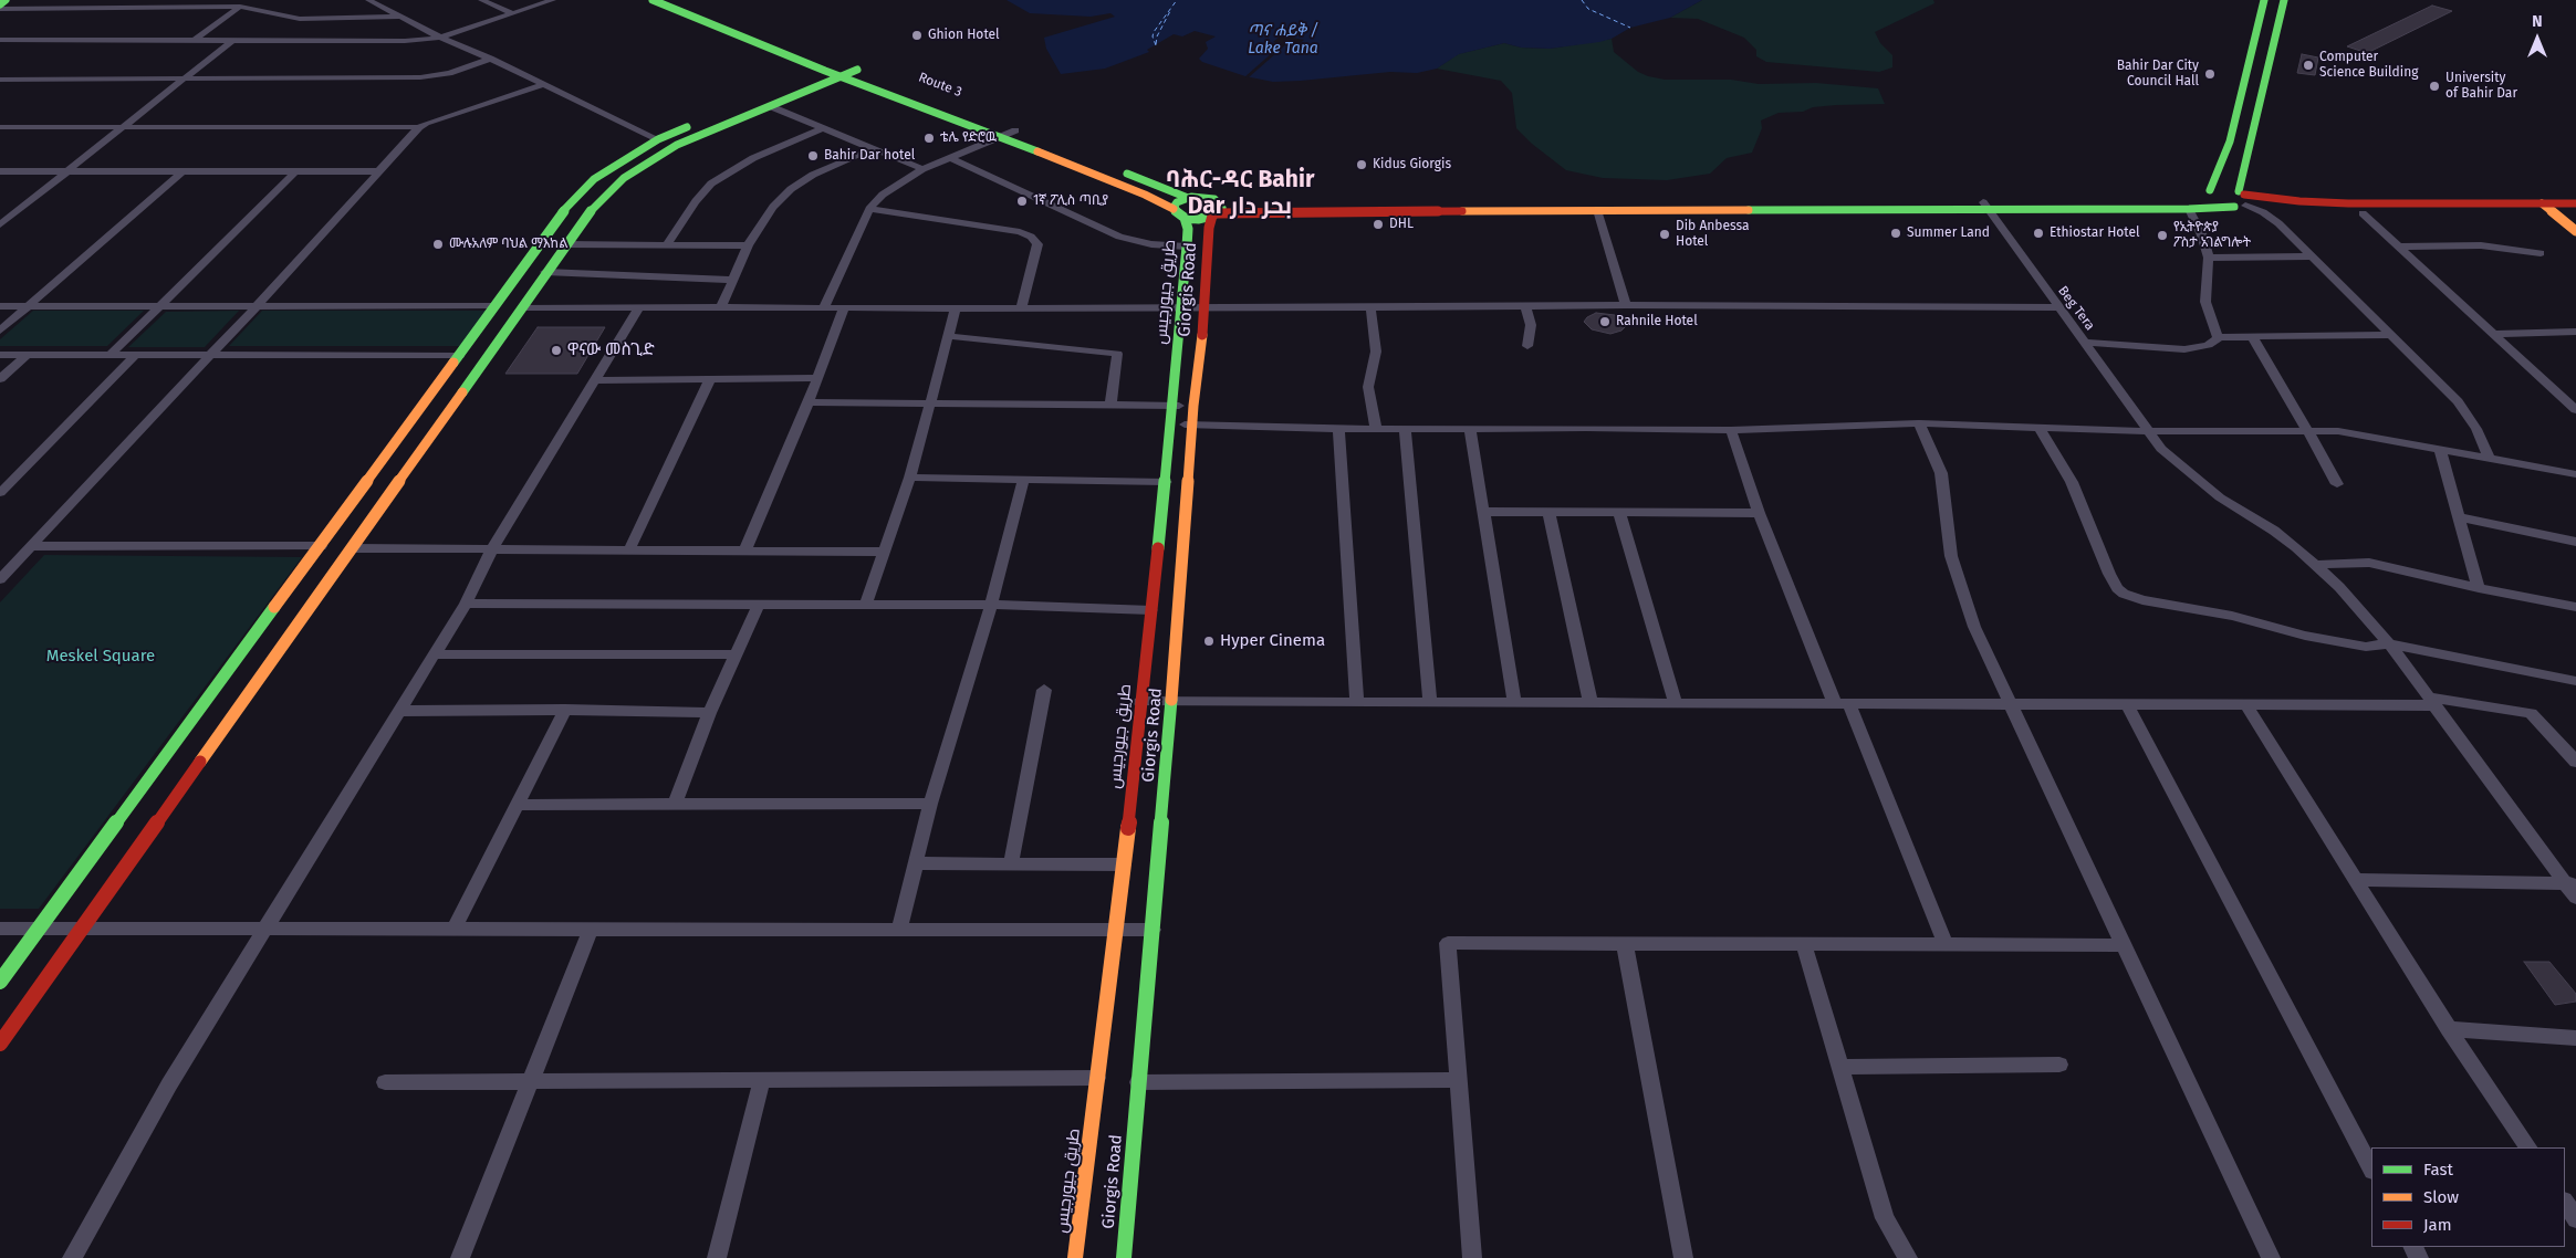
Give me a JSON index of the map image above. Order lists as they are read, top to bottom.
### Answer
{
  "streets": {
    "main road": ["Route 3", "Giorgis Road", "طريق جيورجيس"],
    "street": ["Beg Tera"]
  },
  "crossings": [
    ["Route 3", "Giorgis Road"]
  ],
  "districts": ["ባሕር-ዳር Bahir Dar بحر دار"],
  "water": ["ጣና ሐይቅ / Lake Tana"],
  "parks": ["Meskel Square"],
  "places": [
    "Ghion Hotel",
    "Computer Science Building",
    "Bahir Dar City Council Hall",
    "University of Bahir Dar",
    "ቴሌ የድሮዉ",
    "Bahir Dar hotel",
    "Kidus Giorgis",
    "1ኛ ፖሊስ ጣቢያ",
    "DHL",
    "Summer Land",
    "Ethiostar Hotel",
    "Dib Anbessa Hotel",
    "የኢትዮጵያ ፖስታ አገልግሎት",
    "ሙሉአለም ባህል ማእከል",
    "Rahnile Hotel",
    "ዋናው መስጊድ",
    "Hyper Cinema"
  ],
  "legend": ["Fast", "Slow", "Jam"],
  "north": "top"
}
